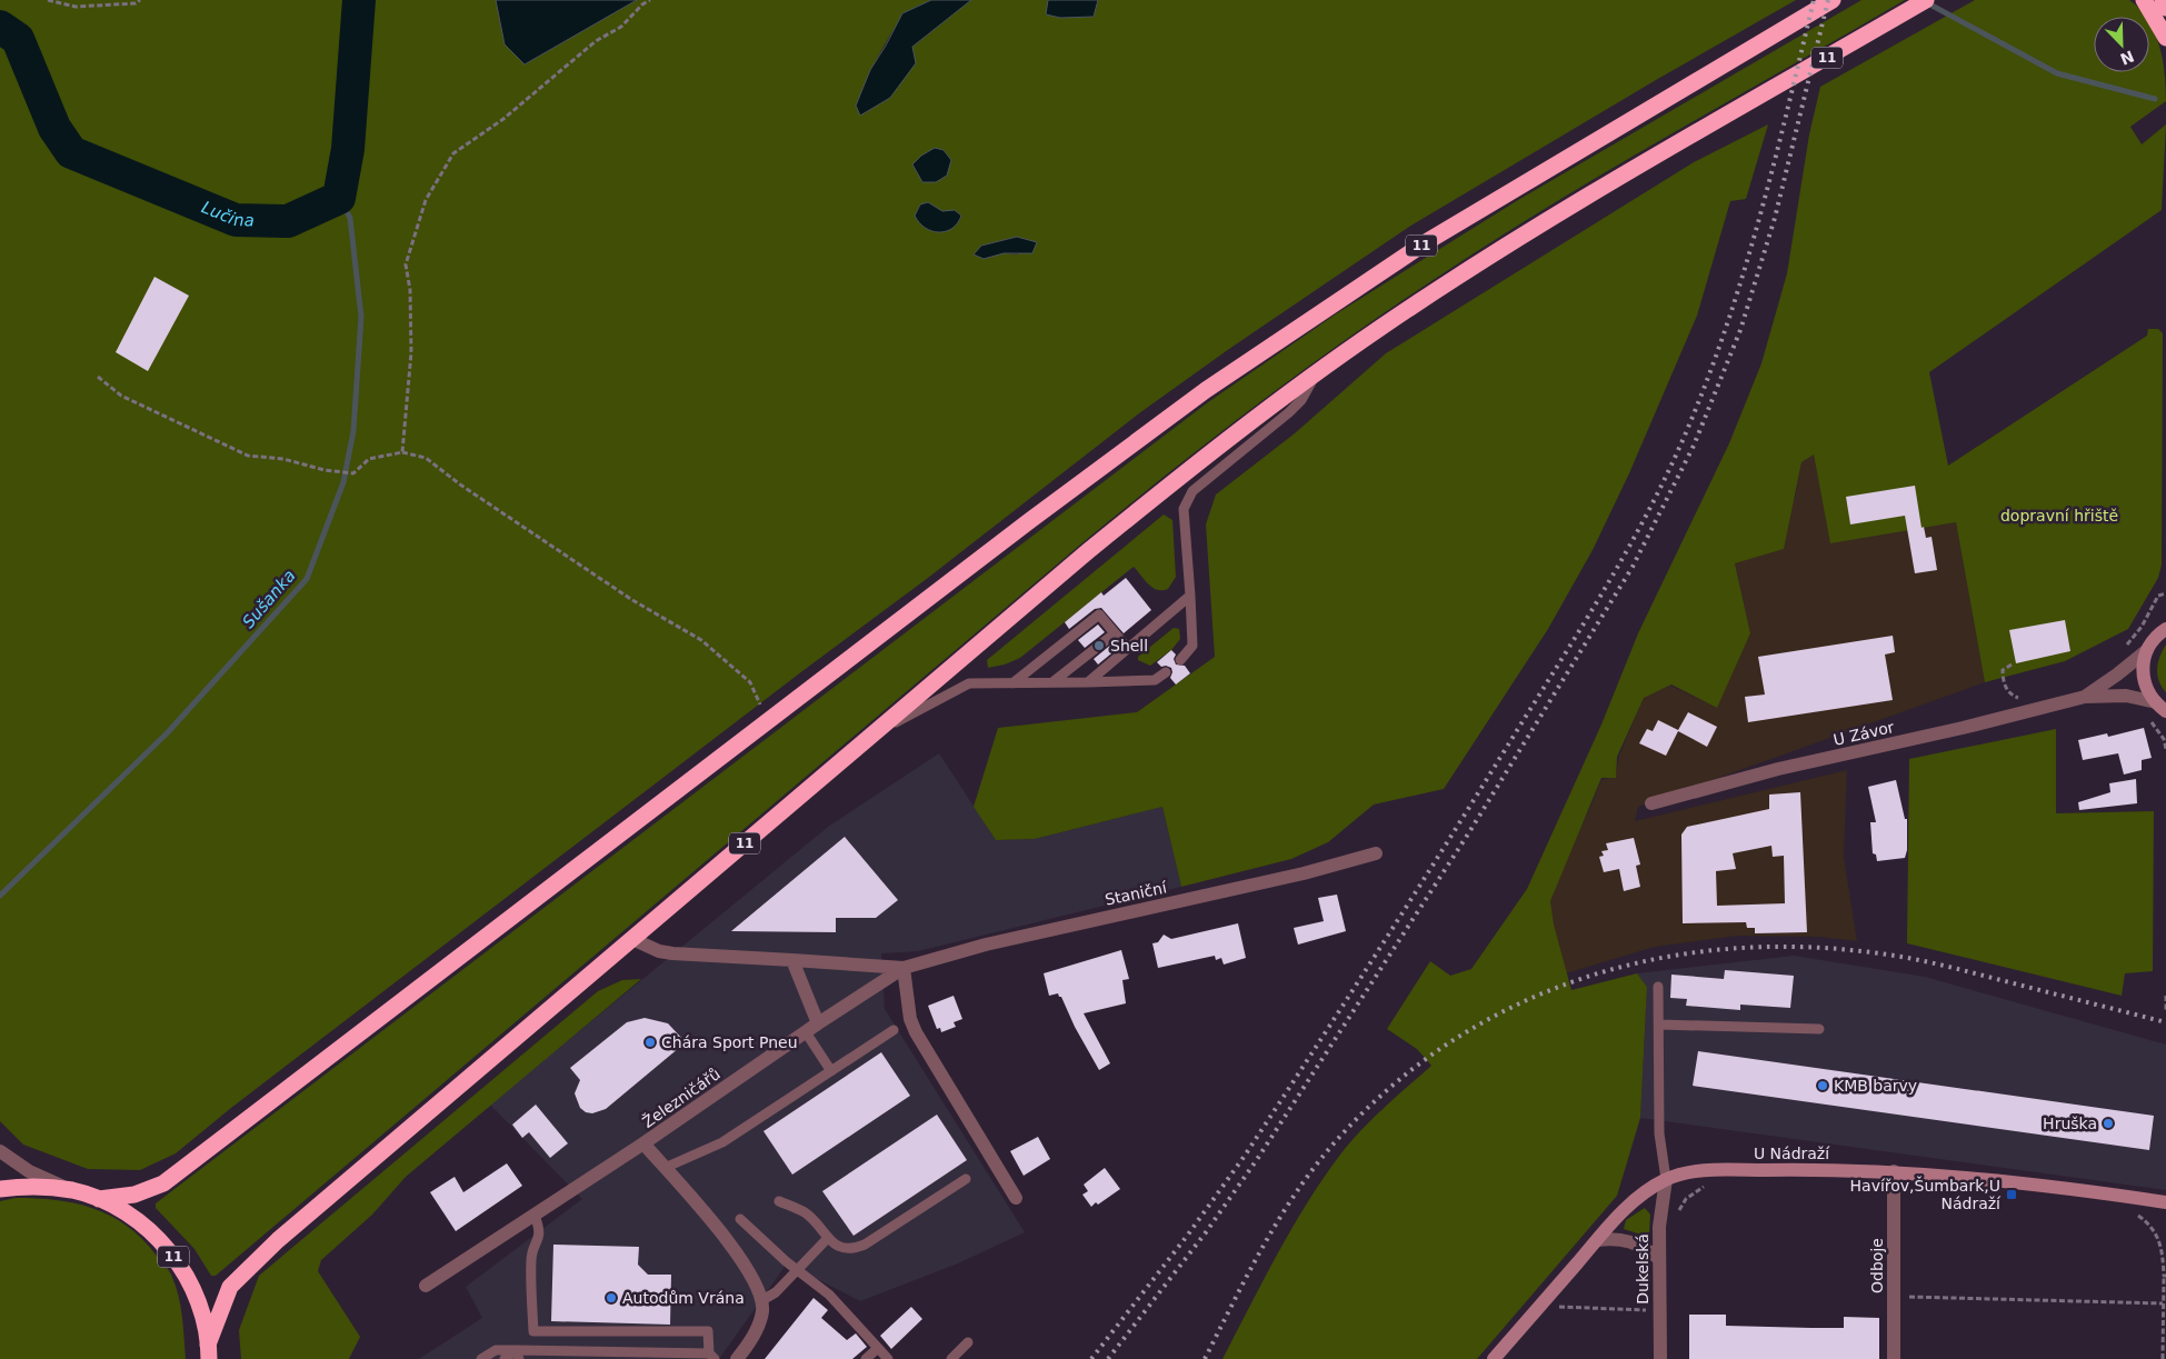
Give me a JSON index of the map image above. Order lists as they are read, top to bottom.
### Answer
{
  "streets": {
    "highway": ["11"],
    "street": [
      "U Závor",
      "Staniční",
      "Železničářů",
      "U Nádraží",
      "Odboje",
      "Dukelská"
    ]
  },
  "crossings": [
    ["Staniční", "Železničářů"],
    ["U Nádraží", "Odboje"],
    ["U Nádraží", "Dukelská"]
  ],
  "water": ["Lučina", "Sušanka"],
  "parks": ["dopravní hřiště"],
  "places": {
    "other": [
      "Shell",
      "Chára Sport Pneu",
      "KMB barvy",
      "Hruška",
      "Autodům Vrána"
    ],
    "transit": ["Havířov,Šumbark,U Nádraží"]
  },
  "north": "bottom right"
}
